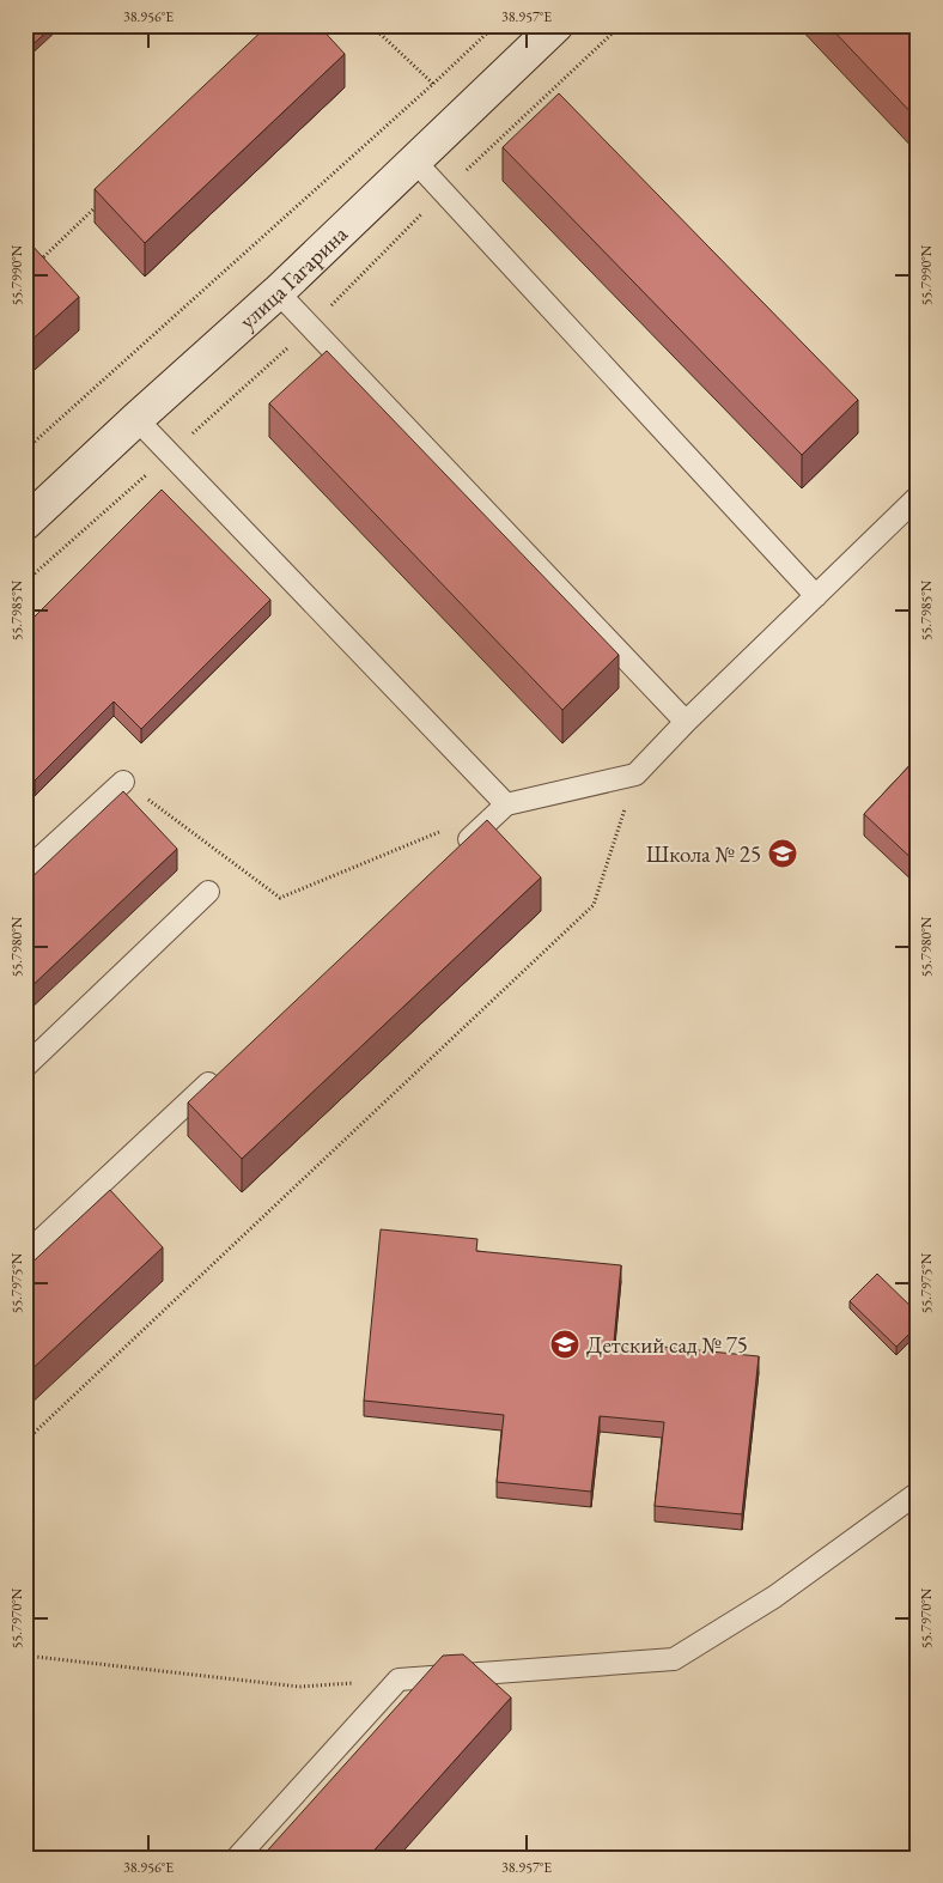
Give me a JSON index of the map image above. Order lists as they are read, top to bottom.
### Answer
{
  "streets": {
    "main road": ["улица Гагарина"]
  },
  "places": {
    "school or university": ["Школа № 25", "Детский сад № 75"]
  },
  "coordinates": [
    "38.956°E",
    "38.957°E",
    "55.7990°N",
    "55.7985°N",
    "55.7980°N",
    "55.7975°N",
    "55.7970°N"
  ]
}
